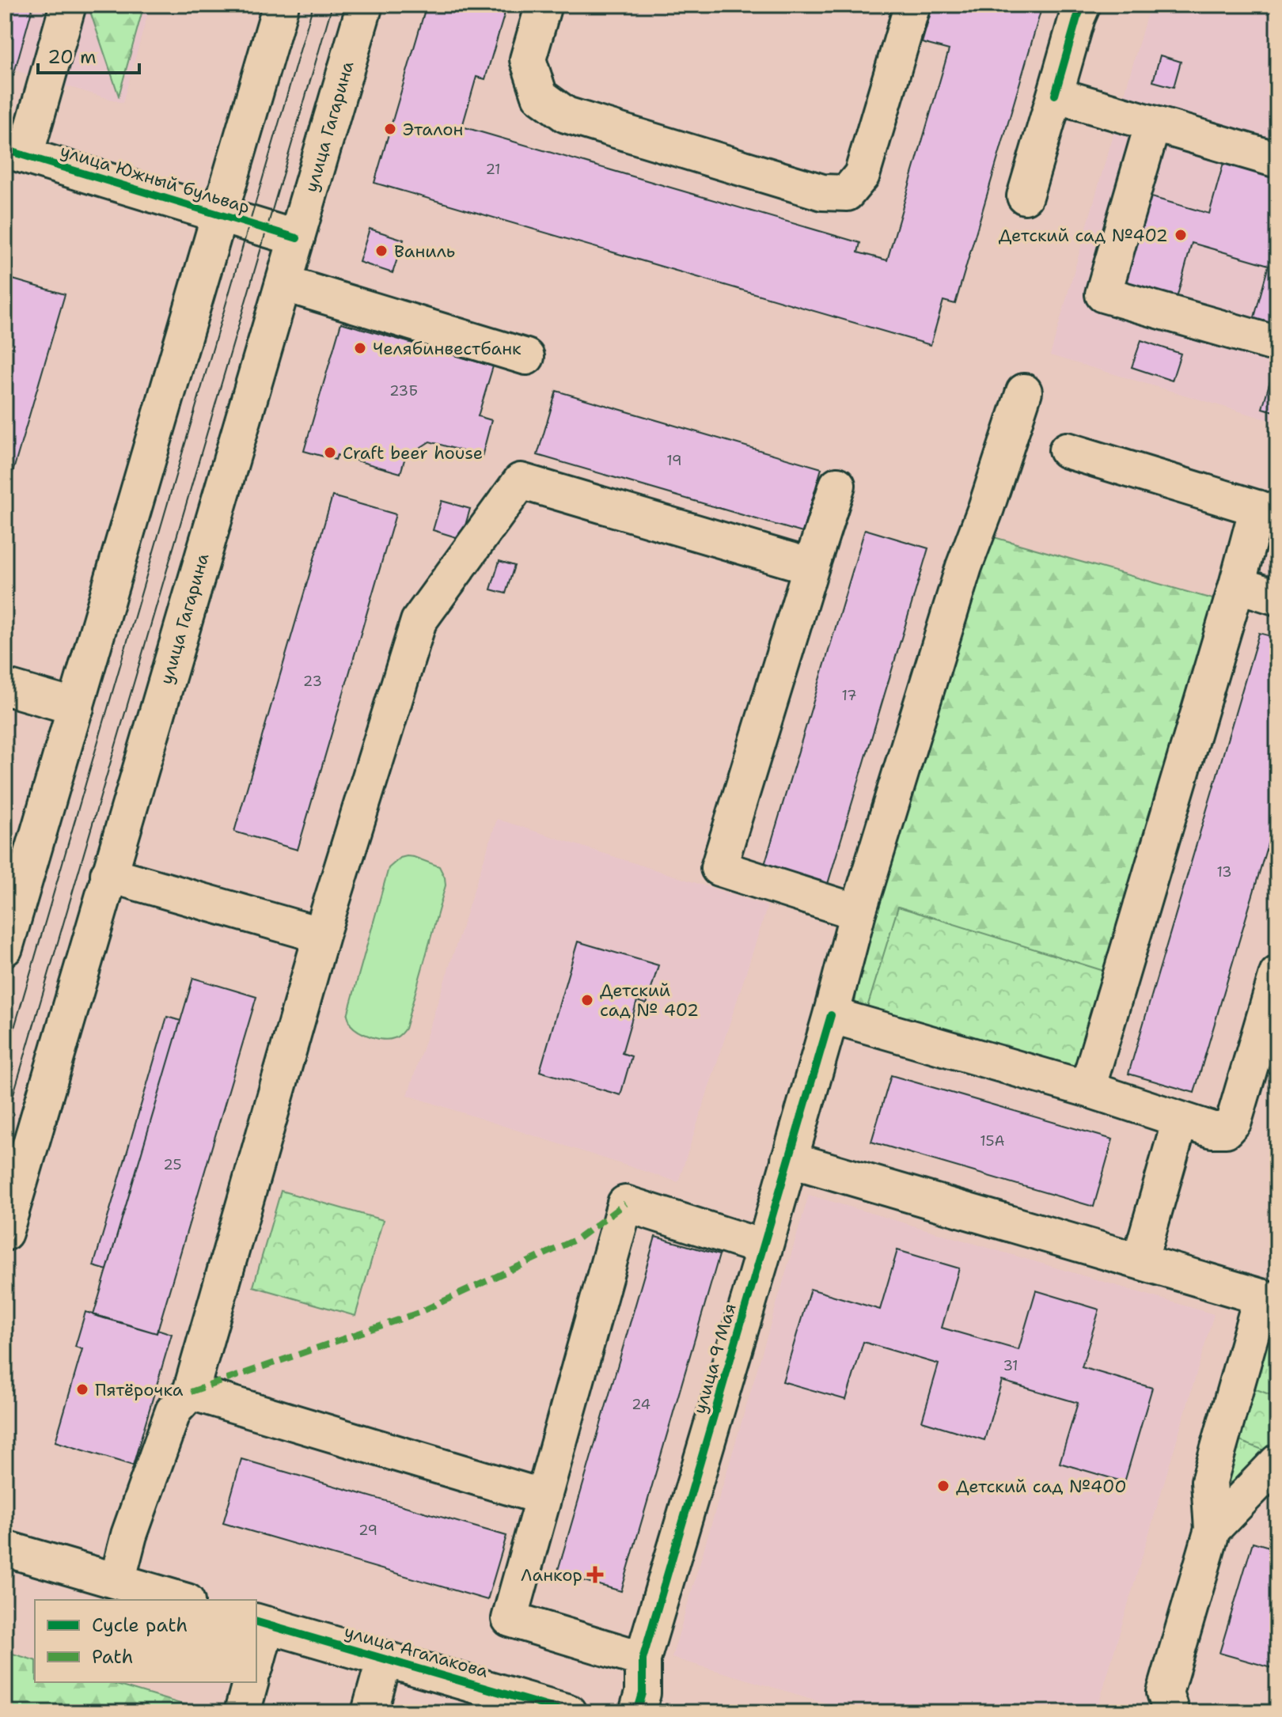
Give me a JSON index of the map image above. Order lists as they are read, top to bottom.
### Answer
{
  "streets": {
    "main road": [
      "улица Гагарина",
      "улица Южный бульвар",
      "улица 9 Мая",
      "улица Агалакова"
    ]
  },
  "crossings": [
    ["улица Гагарина", "улица Южный бульвар"]
  ],
  "places": {
    "other": [
      "Эталон",
      "Детский сад №402",
      "Ваниль",
      "Челябинвестбанк",
      "Craft beer house",
      "Детский сад № 402",
      "Пятёрочка",
      "Детский сад №400"
    ],
    "health": ["Ланкор"]
  },
  "house_numbers": [
    "21",
    "23Б",
    "19",
    "23",
    "17",
    "13",
    "15А",
    "25",
    "31",
    "24",
    "29"
  ],
  "legend": ["Cycle path", "Path"],
  "scale_bar": "20 m"
}
